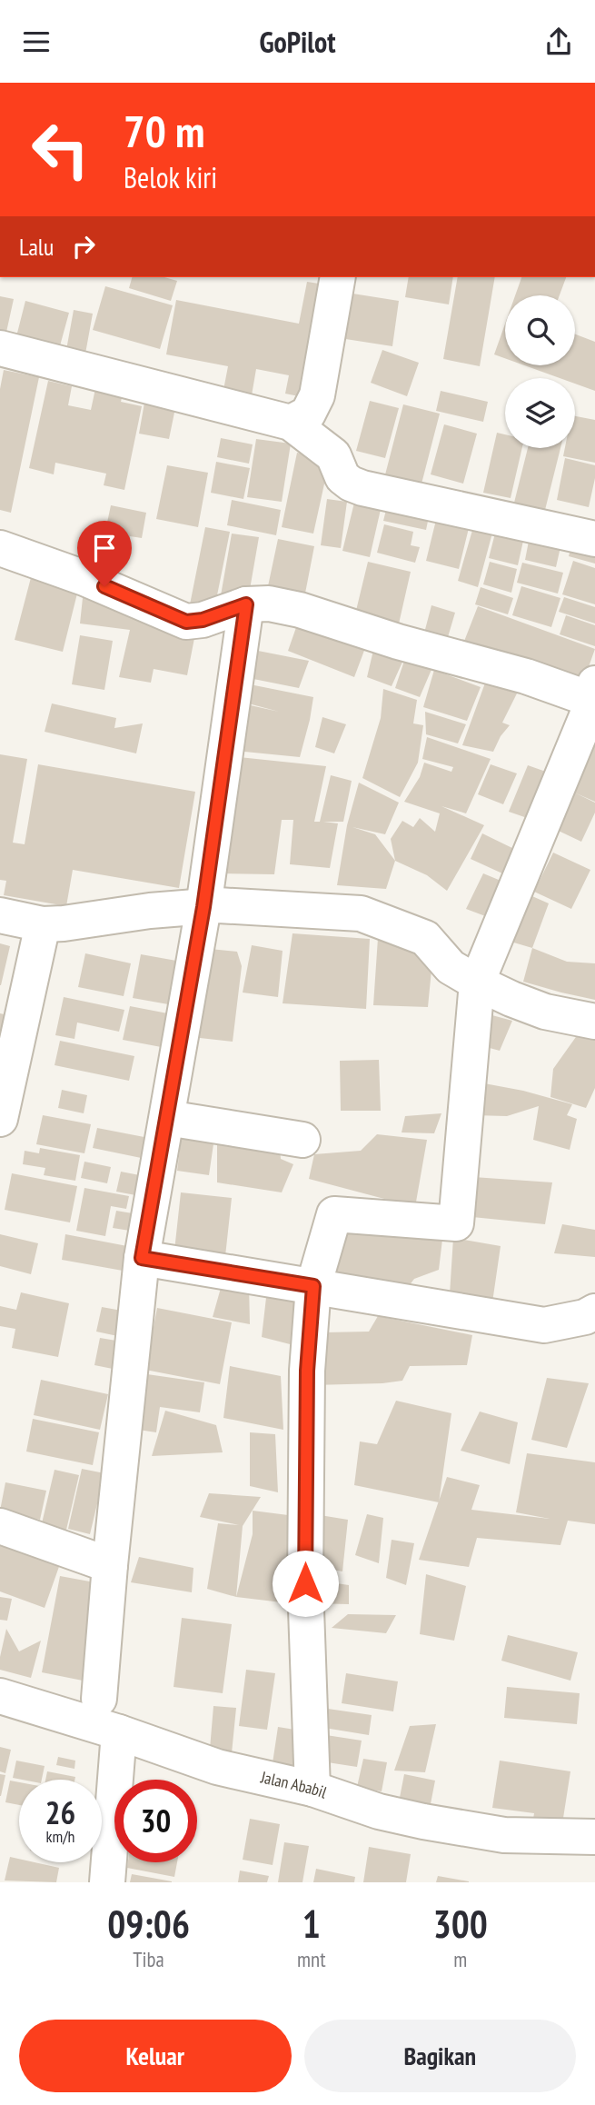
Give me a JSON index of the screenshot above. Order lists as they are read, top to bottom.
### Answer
{
  "streets": {
    "street": ["Jalan Ababil"]
  },
  "page": {
    "header": "GoPilot",
    "turn": ["70 m", "Belok kiri"],
    "then": "Lalu",
    "speed": "26 km/h",
    "limit": "30",
    "eta": [
      "09:06",
      "Tiba",
      "1",
      "mnt",
      "300",
      "m"
    ],
    "buttons": ["Keluar", "Bagikan"]
  }
}
